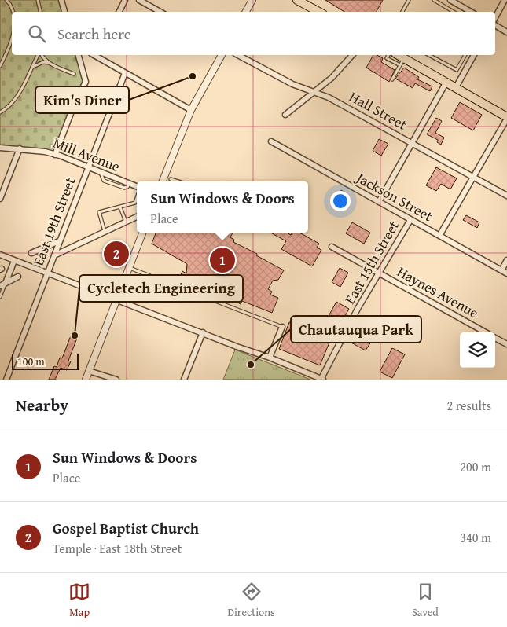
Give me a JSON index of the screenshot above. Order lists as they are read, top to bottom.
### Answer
{
  "streets": {
    "street": [
      "Hall Street",
      "Mill Avenue",
      "Jackson Street",
      "East 19th Street",
      "East 15th Street",
      "Haynes Avenue"
    ]
  },
  "crossings": [
    ["Mill Avenue", "East 19th Street"],
    ["Jackson Street", "East 15th Street"],
    ["East 15th Street", "Haynes Avenue"]
  ],
  "places": ["Kim's Diner", "Cycletech Engineering", "Chautauqua Park"],
  "scale_bar": "100 m",
  "page": {
    "search": "Search here",
    "popup": ["Sun Windows & Doors", "Place"],
    "pins": ["2", "1"],
    "scale": "100 m",
    "heading": ["Nearby", "2 results"],
    "list": [
      {
        "mark": "1",
        "name": "Sun Windows & Doors",
        "note": "Place",
        "value": "200 m"
      },
      {
        "mark": "2",
        "name": "Gospel Baptist Church",
        "note": "Temple · East 18th Street",
        "value": "340 m"
      }
    ],
    "nav": ["Map", "Directions", "Saved"]
  }
}
